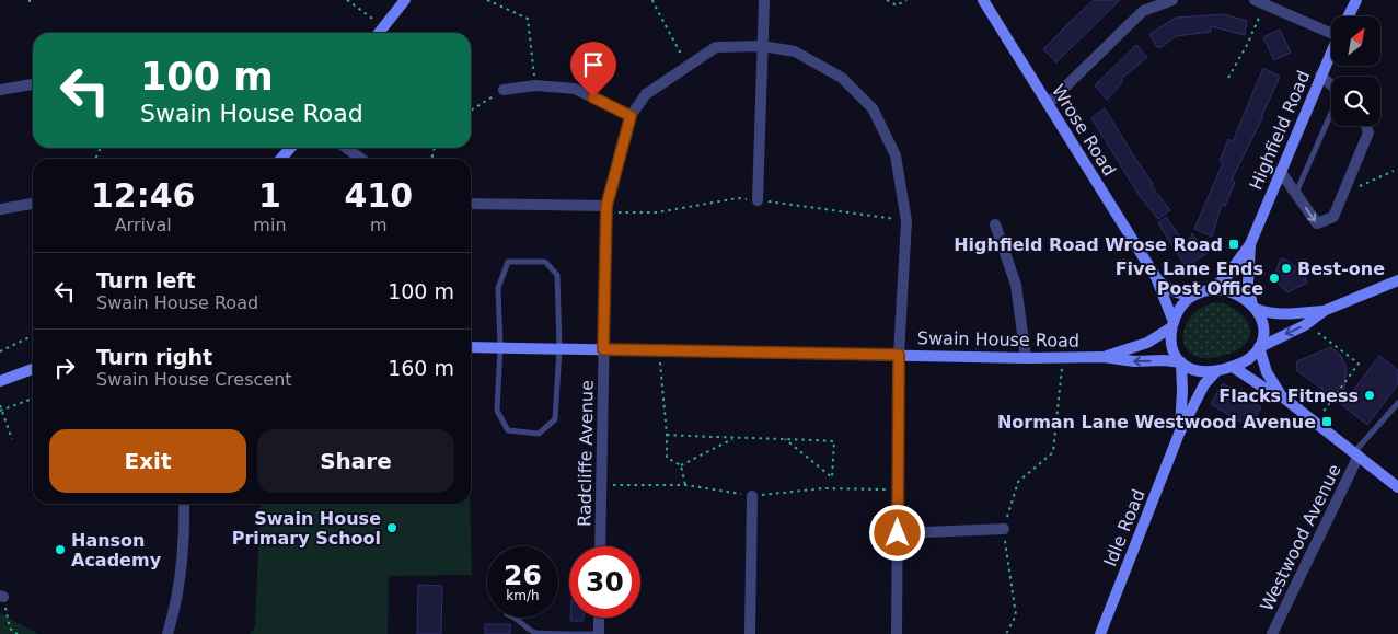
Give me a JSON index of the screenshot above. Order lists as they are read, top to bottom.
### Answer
{
  "streets": {
    "street": [
      "Wrose Road",
      "Highfield Road",
      "Swain House Road",
      "Radcliffe Avenue",
      "Idle Road",
      "Westwood Avenue"
    ]
  },
  "crossings": [
    ["Wrose Road", "Highfield Road"],
    ["Wrose Road", "Swain House Road"],
    ["Wrose Road", "Idle Road"],
    ["Highfield Road", "Swain House Road"],
    ["Highfield Road", "Idle Road"],
    ["Swain House Road", "Radcliffe Avenue"],
    ["Swain House Road", "Idle Road"]
  ],
  "places": {
    "transit": ["Highfield Road Wrose Road", "Norman Lane Westwood Avenue"],
    "other": [
      "Best-one",
      "Five Lane Ends Post Office",
      "Flacks Fitness",
      "Swain House Primary School",
      "Hanson Academy"
    ]
  },
  "north": "top right",
  "page": {
    "turn": ["100 m", "Swain House Road"],
    "eta": [
      "12:46",
      "Arrival",
      "1",
      "min",
      "410",
      "m"
    ],
    "list": [
      {
        "name": "Turn left",
        "note": "Swain House Road",
        "value": "100 m"
      },
      {
        "name": "Turn right",
        "note": "Swain House Crescent",
        "value": "160 m"
      }
    ],
    "buttons": ["Exit", "Share"],
    "speed": "26 km/h",
    "limit": "30"
  }
}
